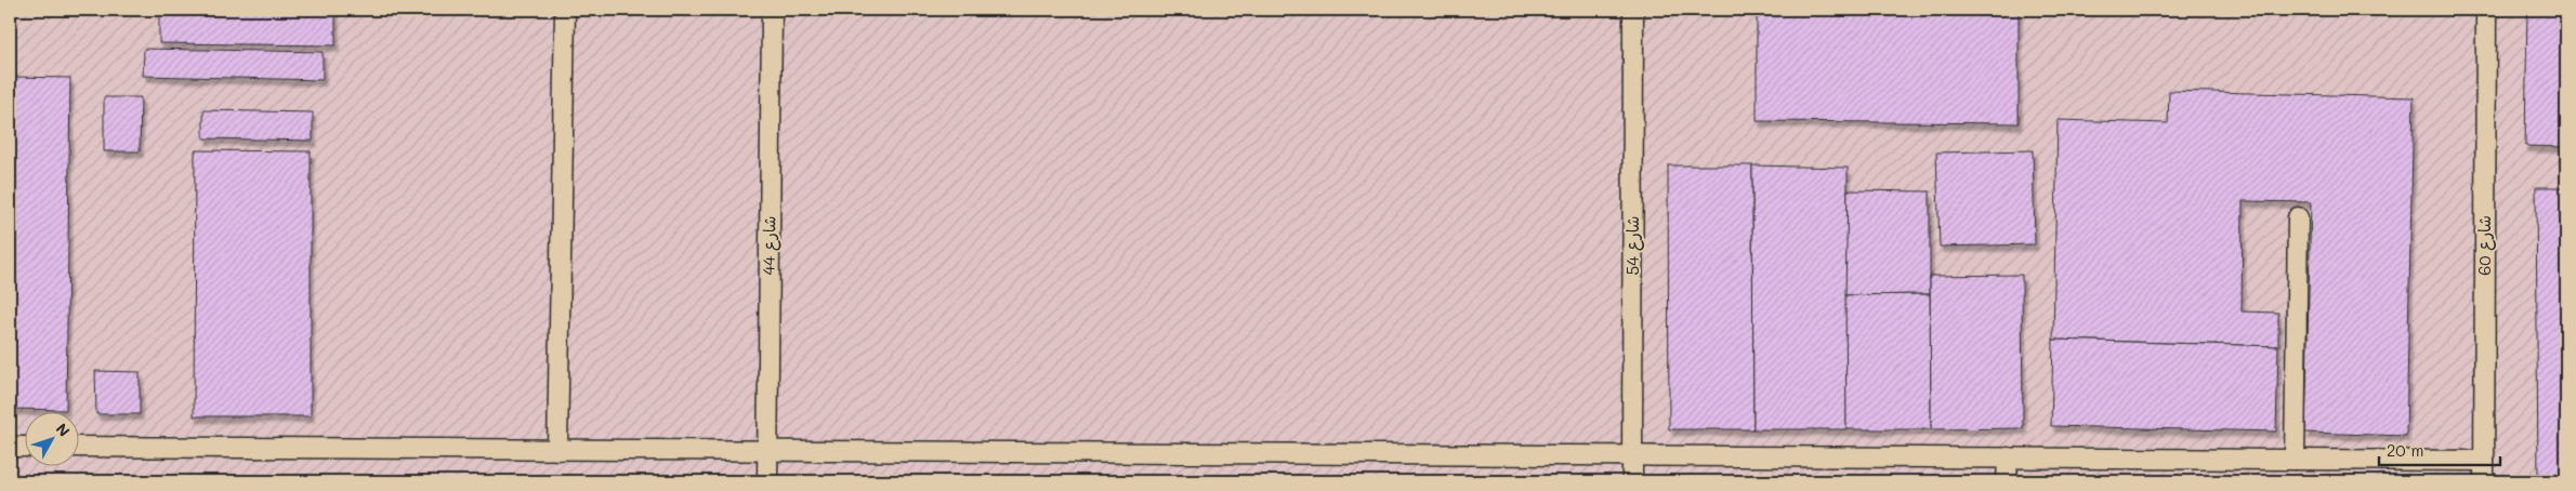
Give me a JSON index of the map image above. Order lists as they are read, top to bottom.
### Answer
{
  "streets": {
    "lane": ["شارع 44", "شارع 54", "شارع 60"]
  },
  "scale_bar": "20 m",
  "north": "top right"
}
